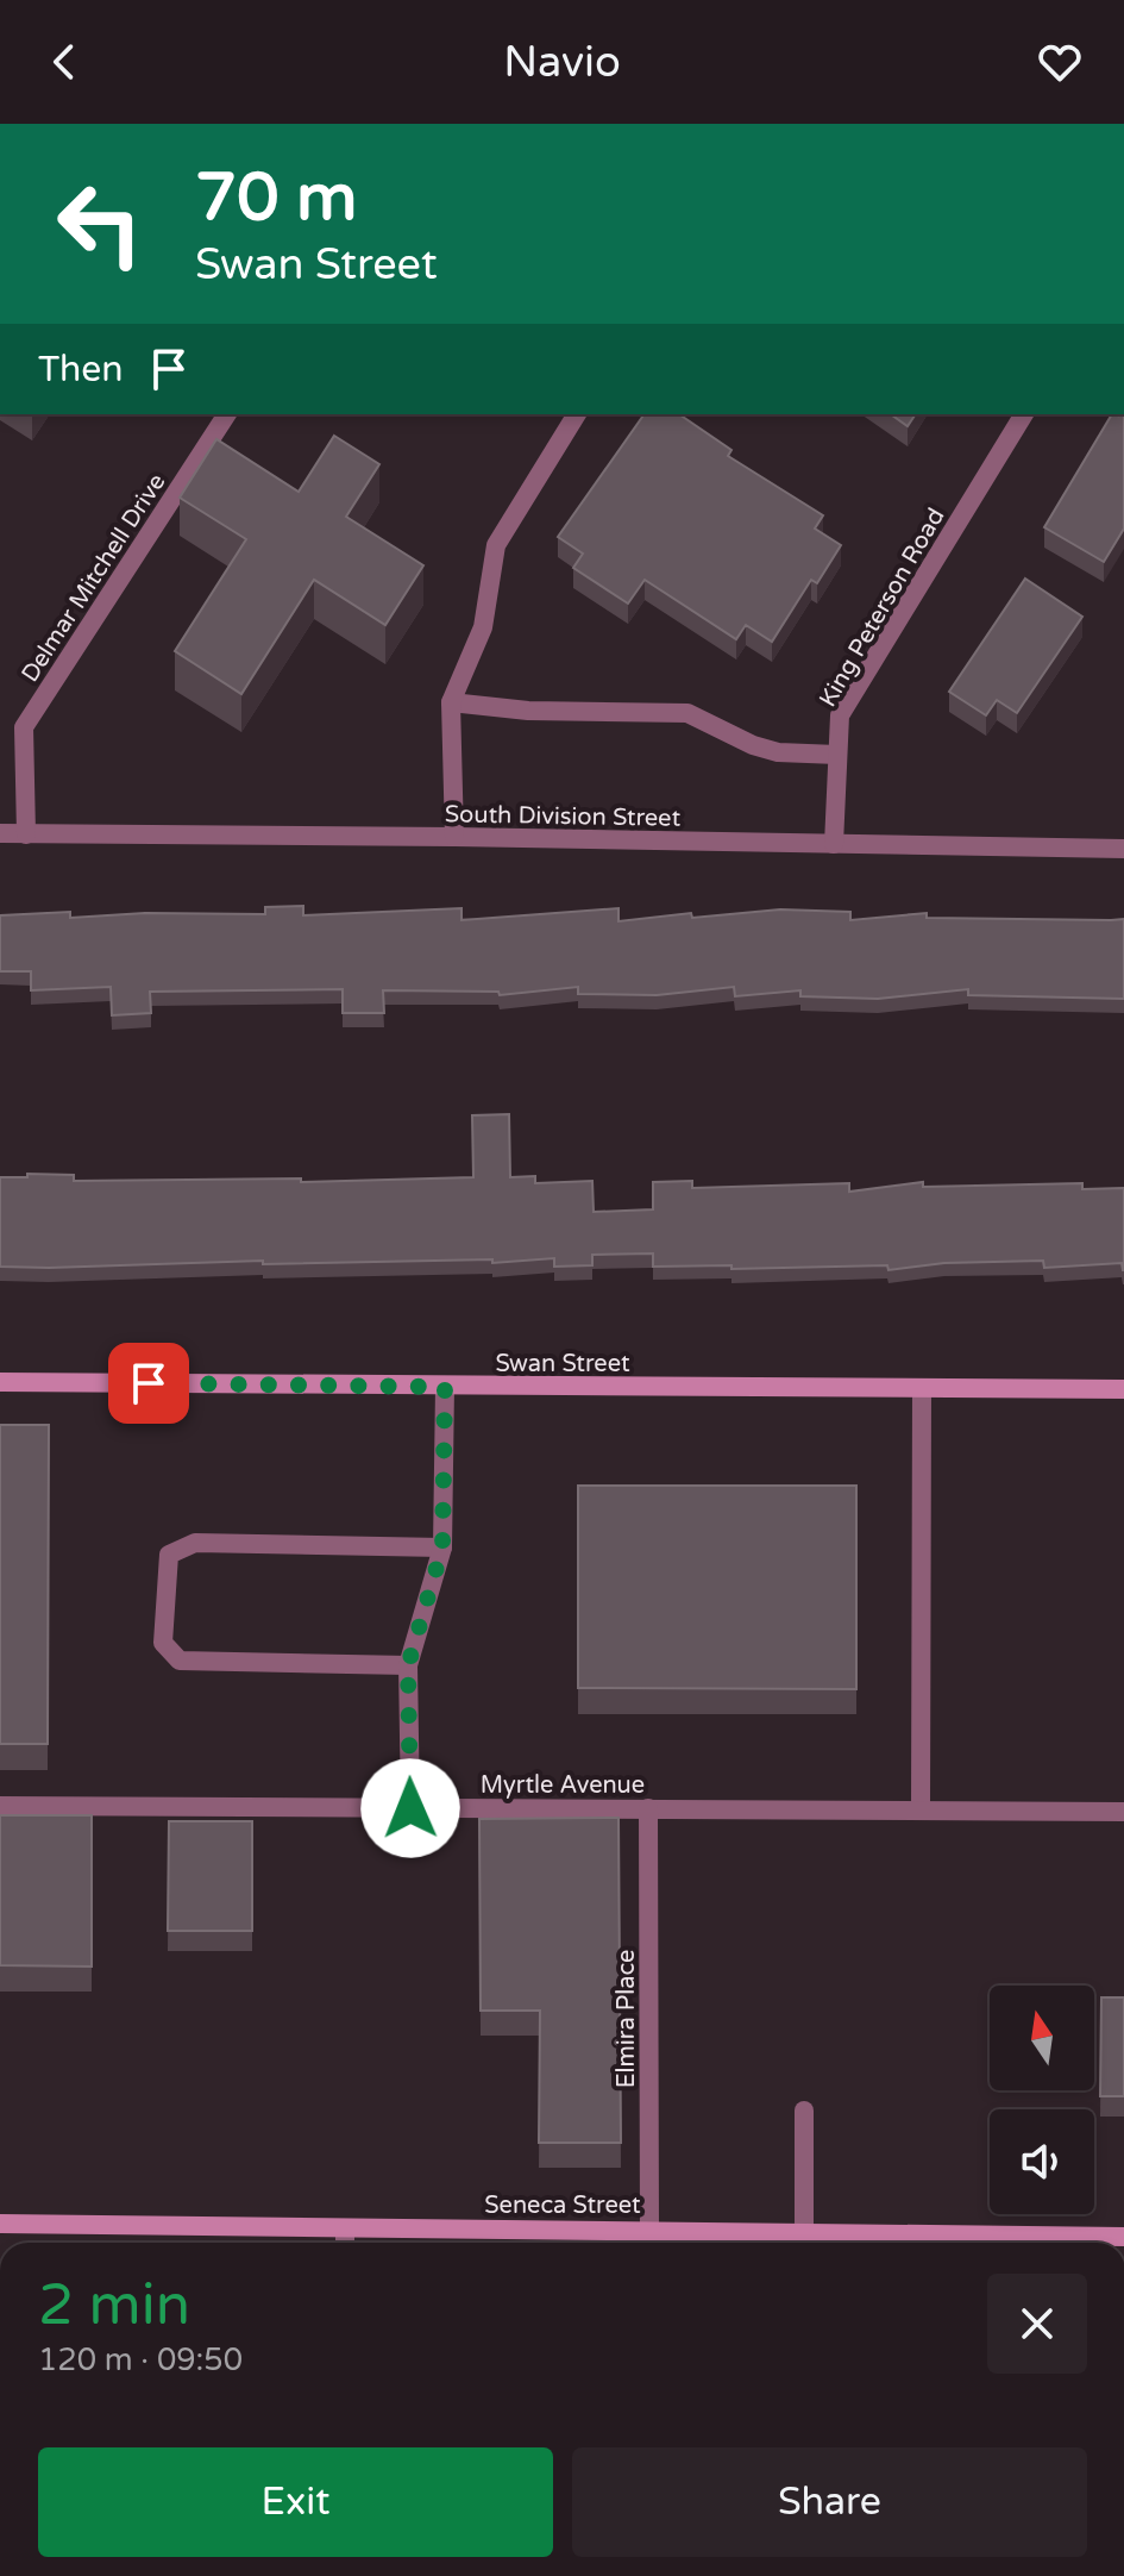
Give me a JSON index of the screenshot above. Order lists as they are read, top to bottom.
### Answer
{
  "streets": {
    "main road": ["Swan Street", "Seneca Street"],
    "street": [
      "Delmar Mitchell Drive",
      "King Peterson Road",
      "South Division Street",
      "Myrtle Avenue",
      "Elmira Place"
    ]
  },
  "crossings": [
    ["Delmar Mitchell Drive", "South Division Street"],
    ["King Peterson Road", "South Division Street"],
    ["Myrtle Avenue", "Elmira Place"],
    ["Elmira Place", "Seneca Street"]
  ],
  "north": "top",
  "page": {
    "header": "Navio",
    "turn": ["70 m", "Swan Street"],
    "then": "Then",
    "heading": ["2 min", "120 m · 09:50"],
    "buttons": ["Exit", "Share"]
  }
}
